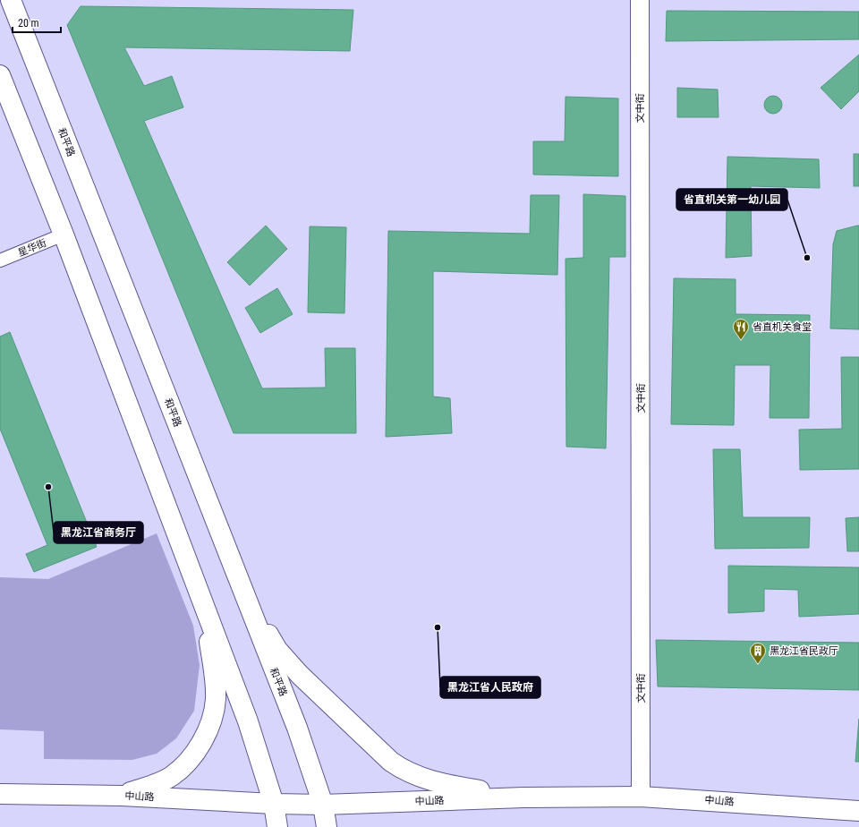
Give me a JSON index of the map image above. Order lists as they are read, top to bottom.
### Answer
{
  "streets": {
    "main road": ["和平路", "中山路"],
    "street": ["文中街", "星华街"]
  },
  "crossings": [
    ["文中街", "中山路"],
    ["和平路", "中山路"]
  ],
  "places": {
    "other": ["省直机关第一幼儿园", "黑龙江省商务厅", "黑龙江省人民政府"],
    "restaurant": ["省直机关食堂"],
    "building": ["黑龙江省民政厅"]
  },
  "scale_bar": "20 m"
}
